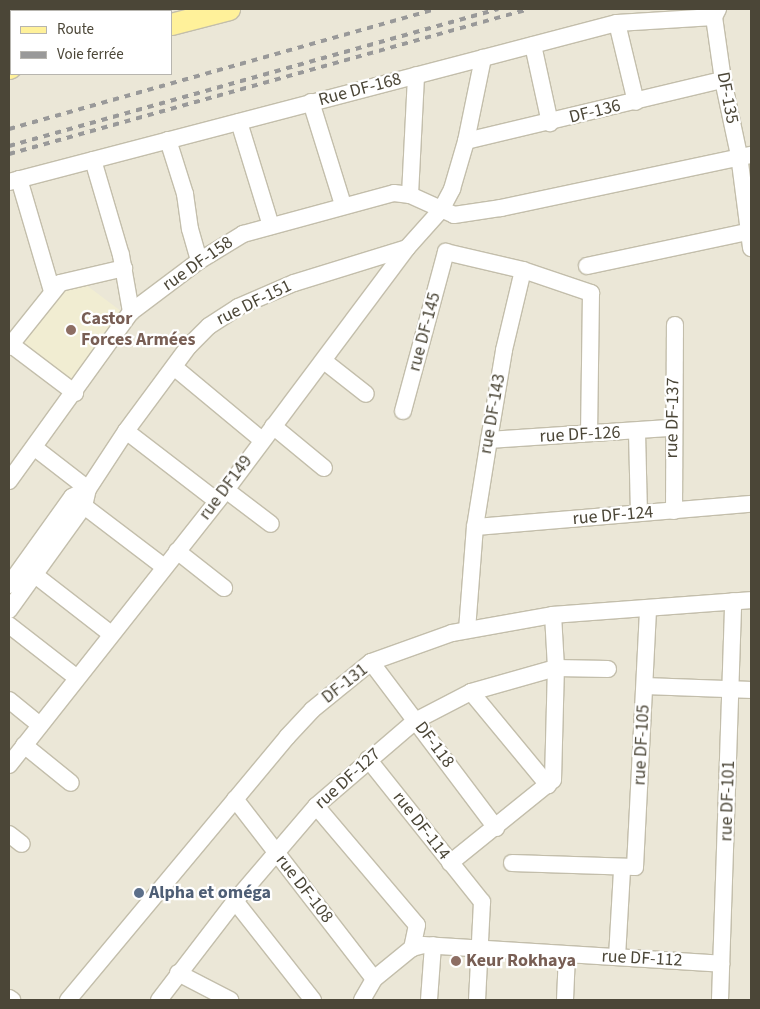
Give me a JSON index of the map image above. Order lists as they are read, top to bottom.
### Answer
{
  "streets": {
    "street": [
      "Rue DF-168",
      "DF-135",
      "DF-136",
      "rue DF-158",
      "rue DF-151",
      "rue DF-145",
      "rue DF-143",
      "rue DF-137",
      "rue DF-126",
      "rue DF149",
      "rue DF-124",
      "DF-131",
      "DF-118",
      "rue DF-105",
      "rue DF-127",
      "rue DF-101",
      "rue DF-114",
      "rue DF-108",
      "rue DF-112"
    ]
  },
  "crossings": [
    ["Rue DF-168", "DF-135"],
    ["Rue DF-168", "rue DF149"],
    ["DF-135", "DF-136"],
    ["DF-135", "rue DF-158"],
    ["DF-136", "rue DF149"],
    ["rue DF-158", "rue DF149"],
    ["rue DF-151", "rue DF149"],
    ["rue DF-145", "rue DF-143"],
    ["rue DF-143", "rue DF-126"],
    ["rue DF-143", "rue DF-124"],
    ["rue DF-143", "DF-131"],
    ["rue DF-137", "rue DF-126"],
    ["rue DF-137", "rue DF-124"],
    ["DF-131", "DF-118"],
    ["DF-131", "rue DF-105"],
    ["DF-131", "rue DF-101"],
    ["DF-131", "rue DF-108"],
    ["DF-118", "rue DF-127"],
    ["rue DF-127", "rue DF-114"],
    ["rue DF-127", "rue DF-108"],
    ["rue DF-101", "rue DF-112"],
    ["rue DF-114", "rue DF-112"]
  ],
  "places": ["Castor Forces Armées", "Alpha et oméga", "Keur Rokhaya"],
  "legend": ["Route", "Voie ferrée"]
}
